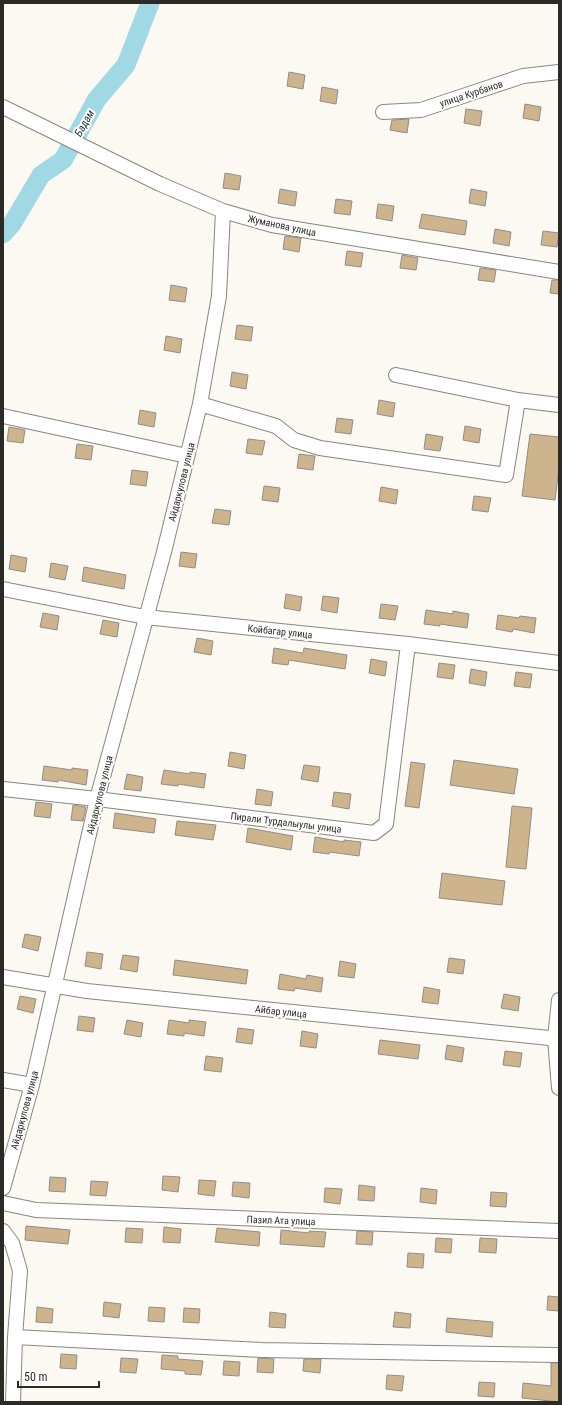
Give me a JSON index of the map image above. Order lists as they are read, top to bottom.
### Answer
{
  "streets": {
    "street": [
      "улица Курбанов",
      "Жуманова улица",
      "Айдаркулова улица",
      "Койбагар улица",
      "Пирали Турдалыулы улица",
      "Айбар улица",
      "Пазил Ата улица"
    ]
  },
  "crossings": [
    ["Жуманова улица", "Айдаркулова улица"],
    ["Айдаркулова улица", "Койбагар улица"],
    ["Айдаркулова улица", "Пирали Турдалыулы улица"],
    ["Айдаркулова улица", "Айбар улица"],
    ["Койбагар улица", "Пирали Турдалыулы улица"]
  ],
  "water": ["Бадам"],
  "scale_bar": "50 m"
}
